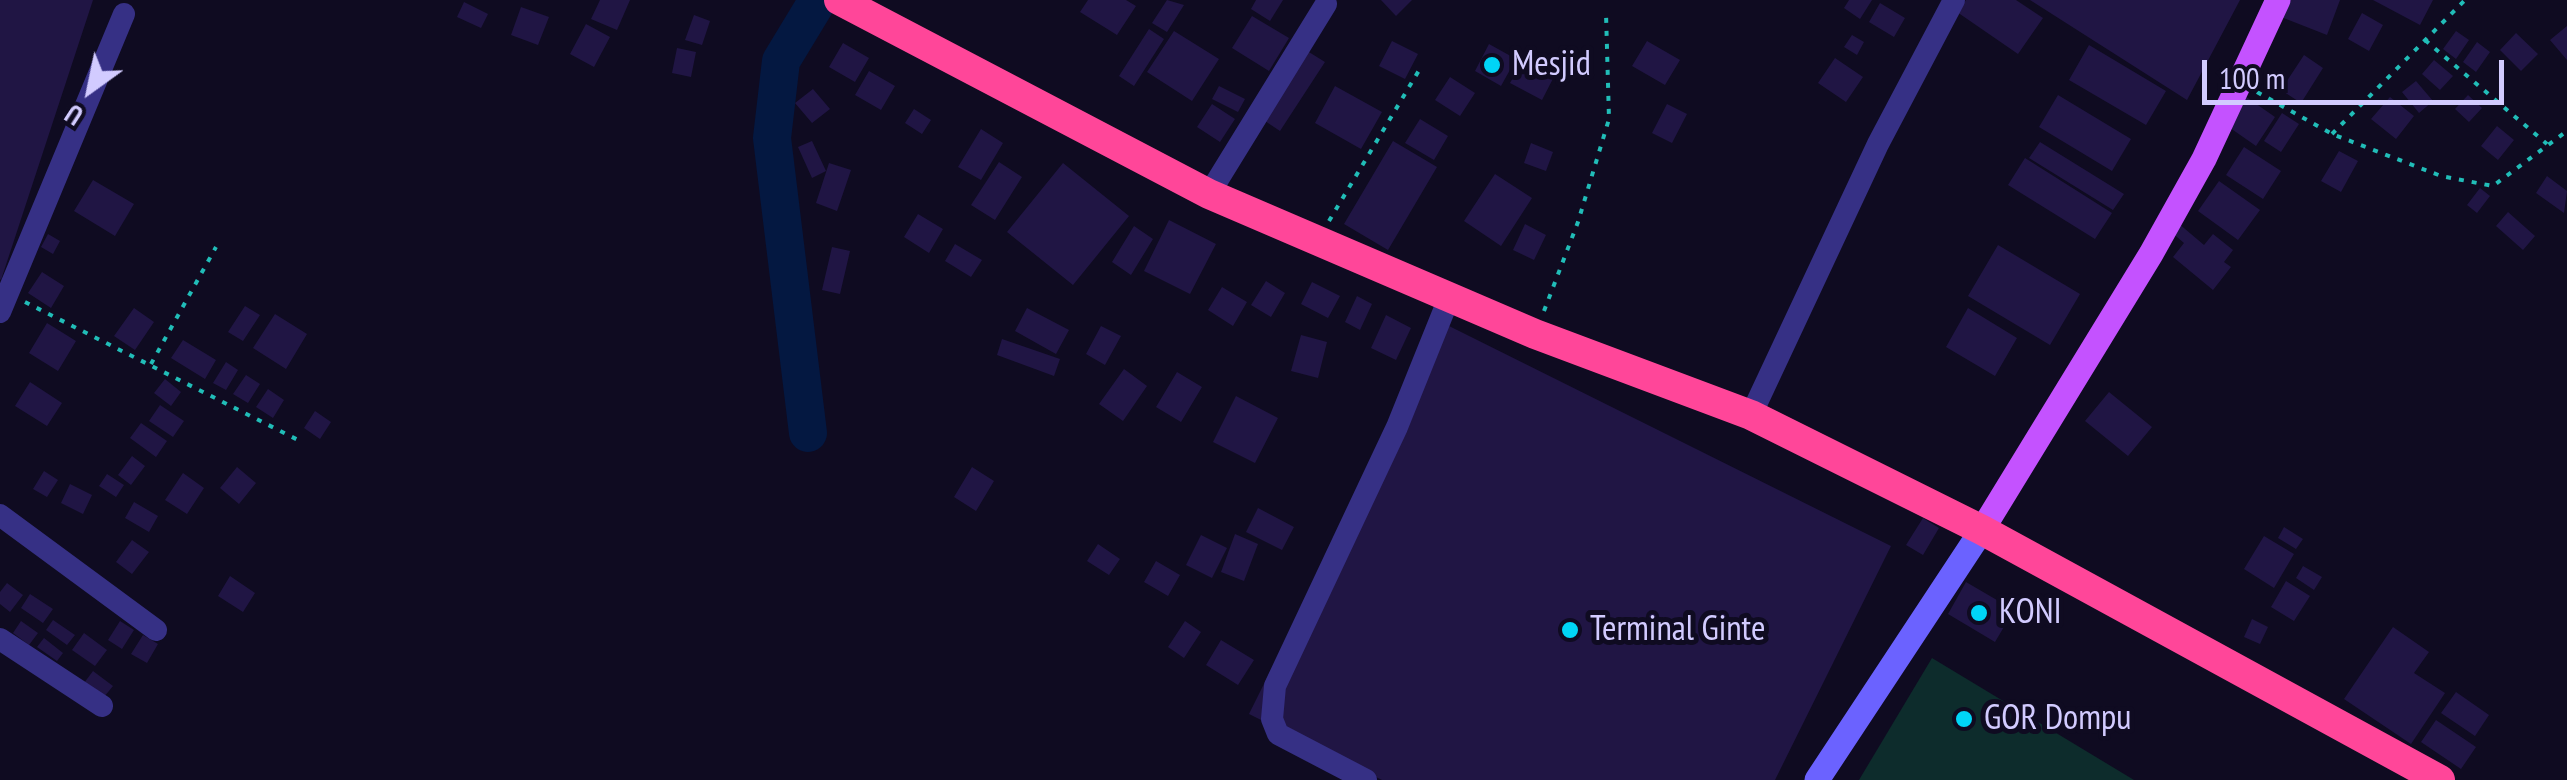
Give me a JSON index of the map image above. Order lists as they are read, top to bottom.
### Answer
{
  "places": [
    "Mesjid",
    "KONI",
    "Terminal Ginte",
    "GOR Dompu"
  ],
  "scale_bar": "100 m",
  "north": "bottom left"
}
